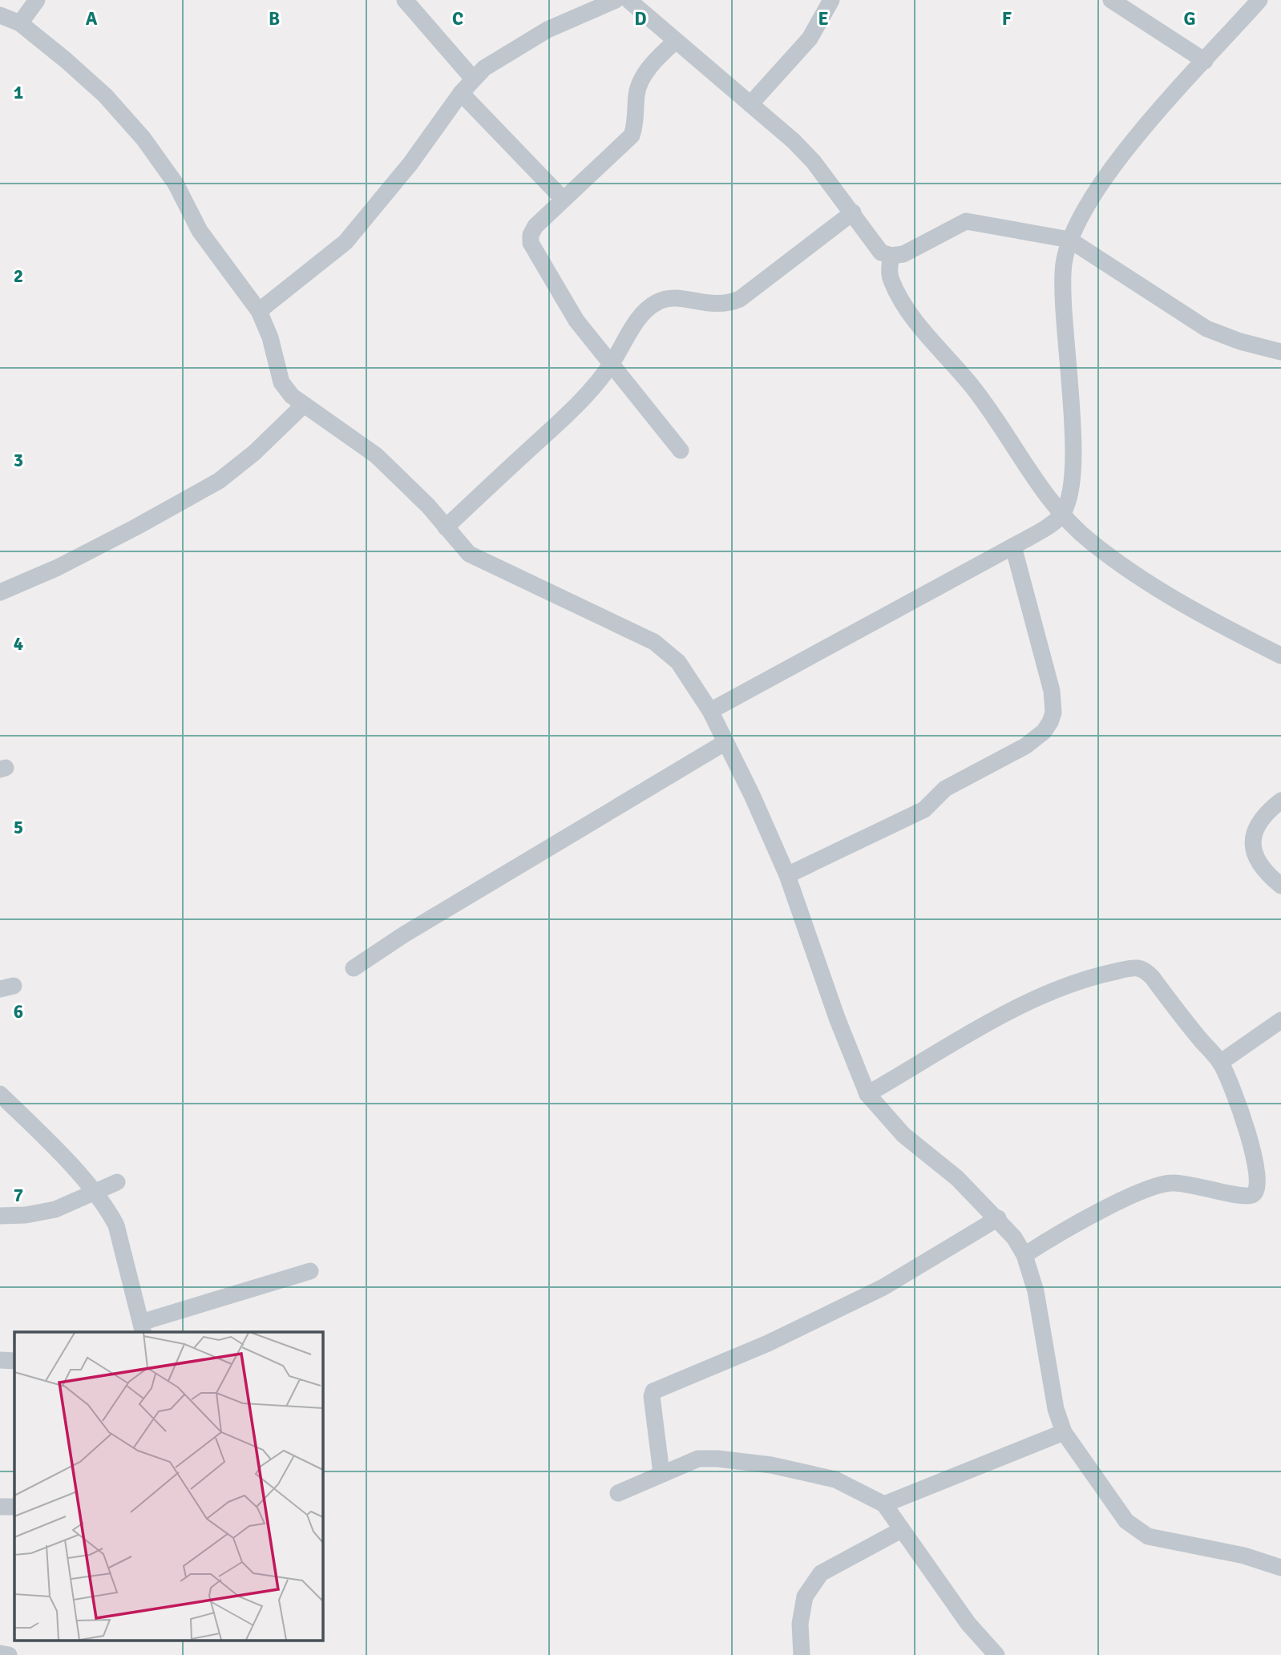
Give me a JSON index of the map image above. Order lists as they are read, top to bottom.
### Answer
{
  "grid": {
    "columns": [
      "A",
      "B",
      "C",
      "D",
      "E",
      "F",
      "G"
    ],
    "rows": [
      "1",
      "2",
      "3",
      "4",
      "5",
      "6",
      "7"
    ]
  }
}
